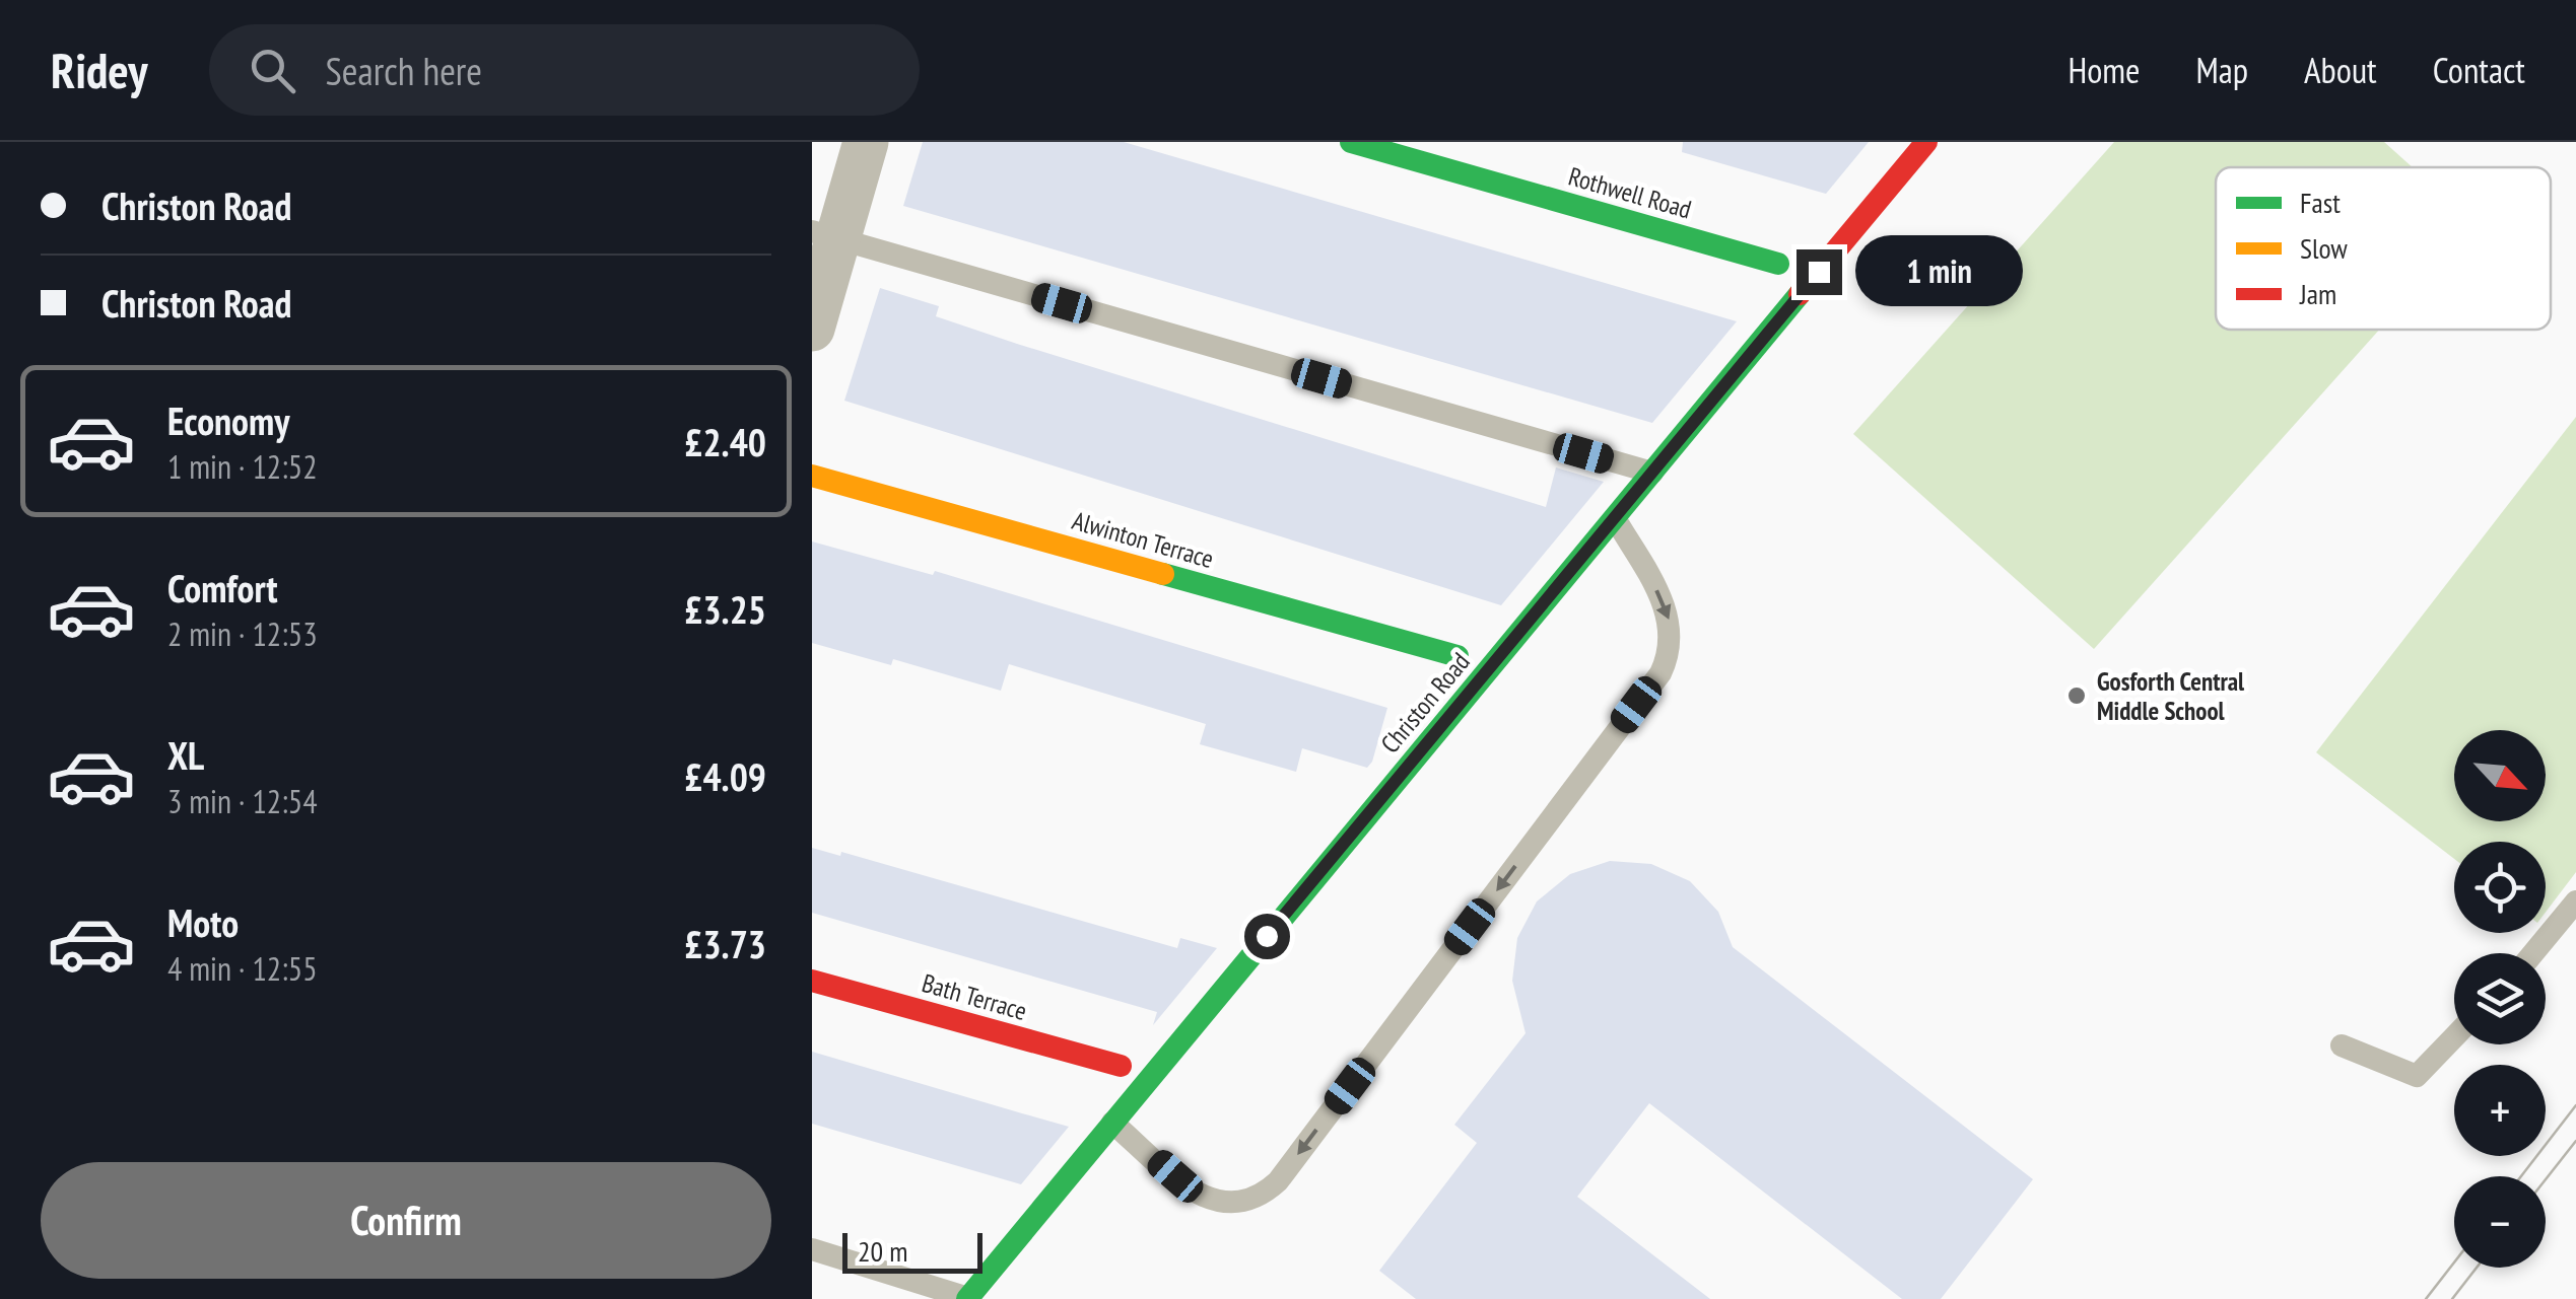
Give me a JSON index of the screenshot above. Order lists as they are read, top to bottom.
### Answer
{
  "streets": {
    "street": [
      "Rothwell Road",
      "Alwinton Terrace",
      "Christon Road",
      "Bath Terrace"
    ]
  },
  "places": ["Gosforth Central Middle School"],
  "legend": ["Fast", "Slow", "Jam"],
  "scale_bar": "20 m",
  "north": "bottom right",
  "page": {
    "header": "Ridey",
    "search": "Search here",
    "nav": [
      "Home",
      "Map",
      "About",
      "Contact"
    ],
    "banner": ["Christon Road", "Christon Road"],
    "bubble": "1 min",
    "list": [
      {
        "name": "Economy",
        "note": "1 min · 12:52",
        "value": "£2.40"
      },
      {
        "name": "Comfort",
        "note": "2 min · 12:53",
        "value": "£3.25"
      },
      {
        "name": "XL",
        "note": "3 min · 12:54",
        "value": "£4.09"
      },
      {
        "name": "Moto",
        "note": "4 min · 12:55",
        "value": "£3.73"
      }
    ],
    "map_buttons": ["+", "−"],
    "buttons": "Confirm",
    "scale": "20 m"
  }
}
